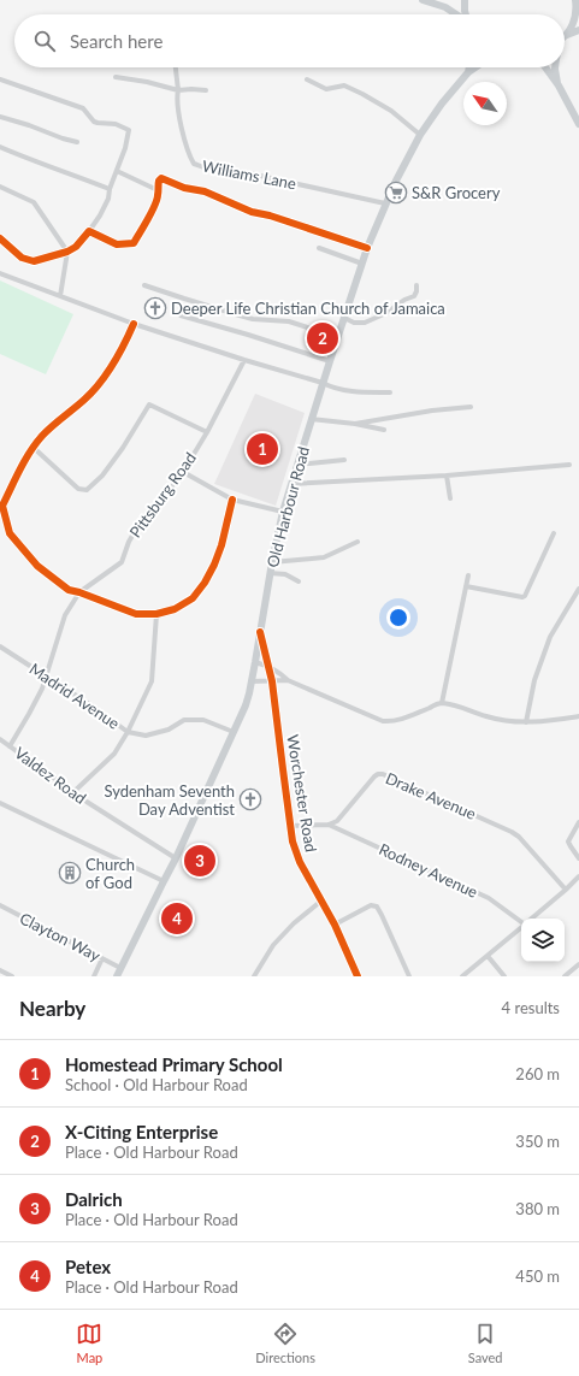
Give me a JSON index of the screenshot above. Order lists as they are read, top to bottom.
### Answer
{
  "streets": {
    "main road": ["Old Harbour Road"],
    "street": [
      "Williams Lane",
      "Pittsburg Road",
      "Madrid Avenue",
      "Valdez Road",
      "Worchester Road",
      "Drake Avenue",
      "Rodney Avenue",
      "Clayton Way"
    ]
  },
  "crossings": [
    ["Williams Lane", "Old Harbour Road"],
    ["Pittsburg Road", "Madrid Avenue"],
    ["Pittsburg Road", "Valdez Road"],
    ["Old Harbour Road", "Madrid Avenue"],
    ["Old Harbour Road", "Valdez Road"],
    ["Old Harbour Road", "Worchester Road"],
    ["Old Harbour Road", "Clayton Way"],
    ["Drake Avenue", "Rodney Avenue"]
  ],
  "places": {
    "supermarket": ["S&R Grocery"],
    "church": ["Deeper Life Christian Church of Jamaica", "Sydenham Seventh Day Adventist"],
    "building": ["Church of God"]
  },
  "north": "top left",
  "page": {
    "search": "Search here",
    "pins": [
      "2",
      "1",
      "3",
      "4"
    ],
    "heading": ["Nearby", "4 results"],
    "list": [
      {
        "mark": "1",
        "name": "Homestead Primary School",
        "note": "School · Old Harbour Road",
        "value": "260 m"
      },
      {
        "mark": "2",
        "name": "X-Citing Enterprise",
        "note": "Place · Old Harbour Road",
        "value": "350 m"
      },
      {
        "mark": "3",
        "name": "Dalrich",
        "note": "Place · Old Harbour Road",
        "value": "380 m"
      },
      {
        "mark": "4",
        "name": "Petex",
        "note": "Place · Old Harbour Road",
        "value": "450 m"
      }
    ],
    "nav": ["Map", "Directions", "Saved"]
  }
}
